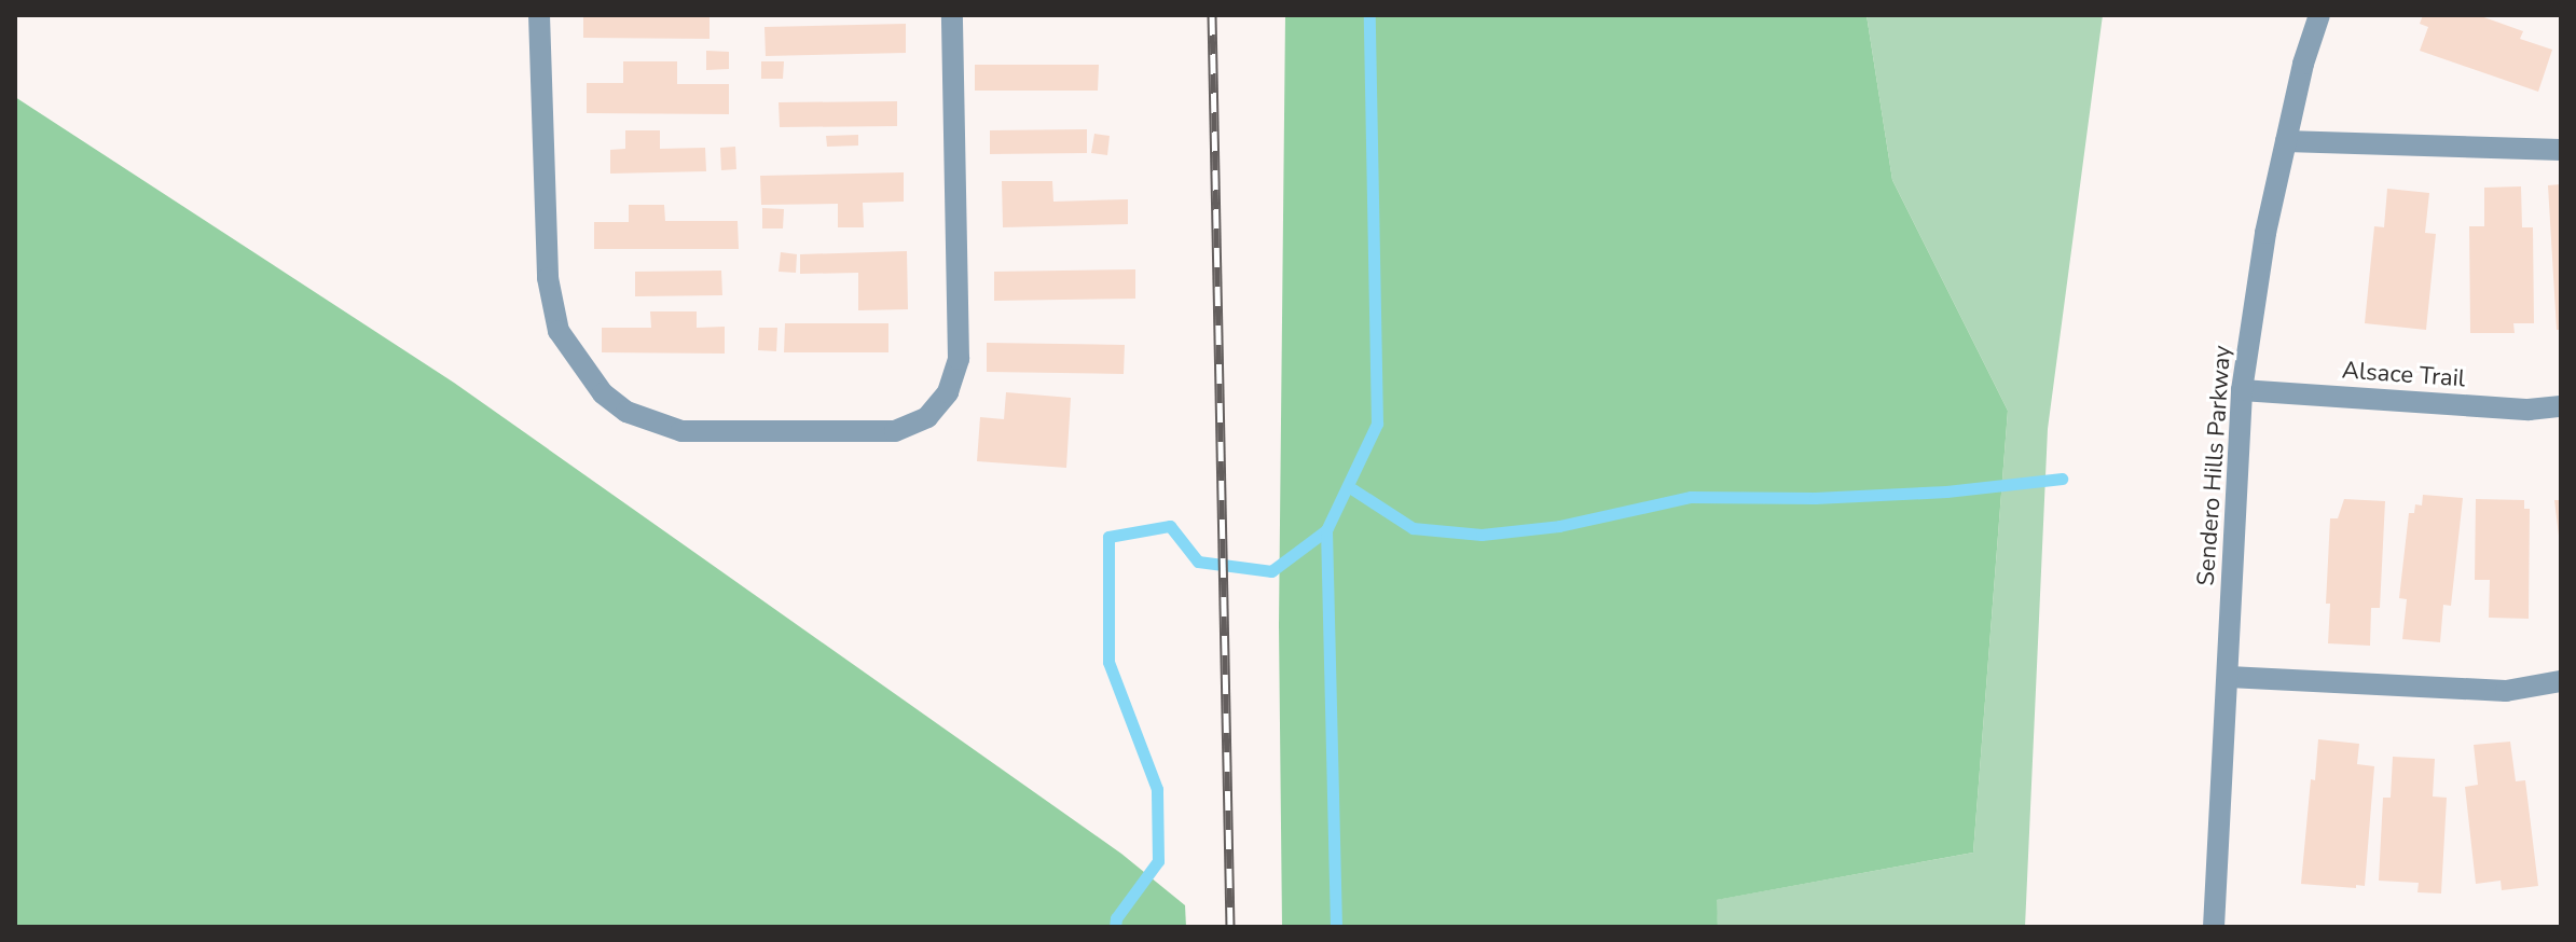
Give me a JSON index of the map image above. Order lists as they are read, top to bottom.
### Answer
{
  "streets": {
    "street": ["Alsace Trail", "Sendero Hills Parkway"]
  },
  "crossings": [
    ["Alsace Trail", "Sendero Hills Parkway"]
  ]
}
